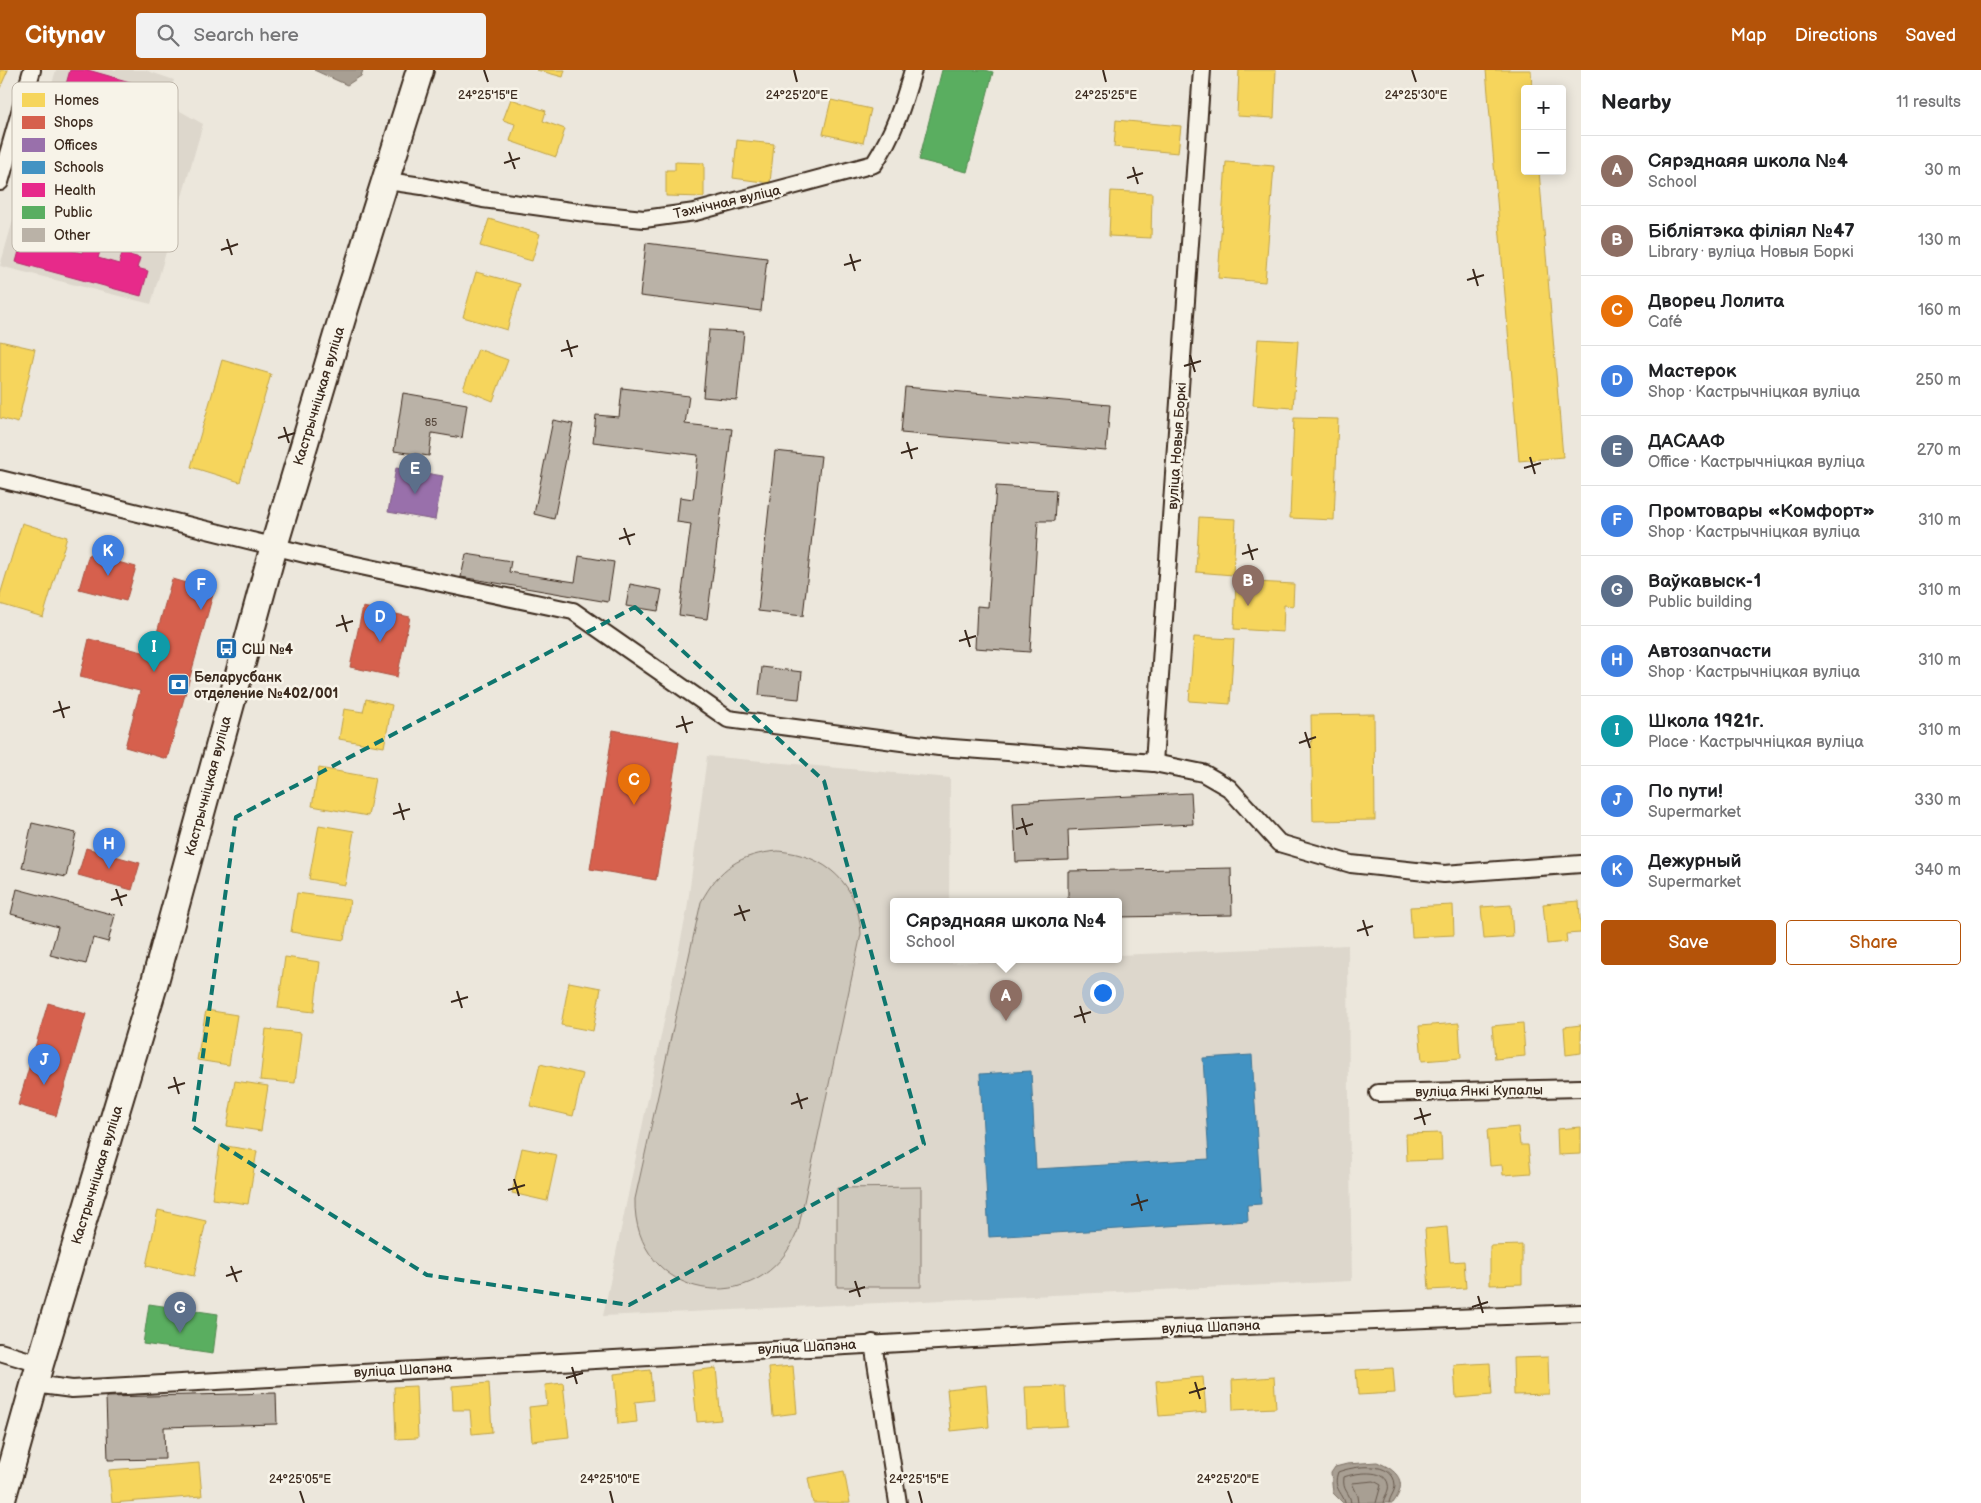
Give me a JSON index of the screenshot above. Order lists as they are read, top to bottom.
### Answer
{
  "streets": {
    "main road": ["Кастрычніцкая вуліца"],
    "street": [
      "Тэхнічная вуліца",
      "вуліца Новыя Боркі",
      "вуліца Янкі Купалы",
      "вуліца Шапэна"
    ]
  },
  "crossings": [
    ["Тэхнічная вуліца", "Кастрычніцкая вуліца"],
    ["Кастрычніцкая вуліца", "вуліца Шапэна"]
  ],
  "places": {
    "bus stop": ["СШ №4"],
    "bank": ["Беларусбанк отделение №402/001"]
  },
  "house_numbers": ["85"],
  "legend": [
    "Homes",
    "Shops",
    "Offices",
    "Schools",
    "Health",
    "Public",
    "Other"
  ],
  "page": {
    "header": "Citynav",
    "search": "Search here",
    "nav": ["Map", "Directions", "Saved"],
    "heading": ["Nearby", "11 results"],
    "map_buttons": ["+", "−"],
    "list": [
      {
        "mark": "A",
        "name": "Сярэднаяя школа №4",
        "note": "School",
        "value": "30 m"
      },
      {
        "mark": "B",
        "name": "Бібліятэка філіял №47",
        "note": "Library · вуліца Новыя Боркі",
        "value": "130 m"
      },
      {
        "mark": "C",
        "name": "Дворец Лолита",
        "note": "Café",
        "value": "160 m"
      },
      {
        "mark": "D",
        "name": "Мастерок",
        "note": "Shop · Кастрычніцкая вуліца",
        "value": "250 m"
      },
      {
        "mark": "E",
        "name": "ДАСААФ",
        "note": "Office · Кастрычніцкая вуліца",
        "value": "270 m"
      },
      {
        "mark": "F",
        "name": "Промтовары «Комфорт»",
        "note": "Shop · Кастрычніцкая вуліца",
        "value": "310 m"
      },
      {
        "mark": "G",
        "name": "Ваўкавыск-1",
        "note": "Public building",
        "value": "310 m"
      },
      {
        "mark": "H",
        "name": "Автозапчасти",
        "note": "Shop · Кастрычніцкая вуліца",
        "value": "310 m"
      },
      {
        "mark": "I",
        "name": "Школа 1921г.",
        "note": "Place · Кастрычніцкая вуліца",
        "value": "310 m"
      },
      {
        "mark": "J",
        "name": "По пути!",
        "note": "Supermarket",
        "value": "330 m"
      },
      {
        "mark": "K",
        "name": "Дежурный",
        "note": "Supermarket",
        "value": "340 m"
      }
    ],
    "pins": [
      "E",
      "K",
      "B",
      "F",
      "D",
      "I",
      "C",
      "H",
      "A",
      "J",
      "G"
    ],
    "popup": ["Сярэднаяя школа №4", "School"],
    "buttons": ["Save", "Share"]
  },
  "coordinates": [
    "24°25'15\"E",
    "24°25'20\"E",
    "24°25'25\"E",
    "24°25'30\"E",
    "24°25'05\"E",
    "24°25'10\"E"
  ]
}
